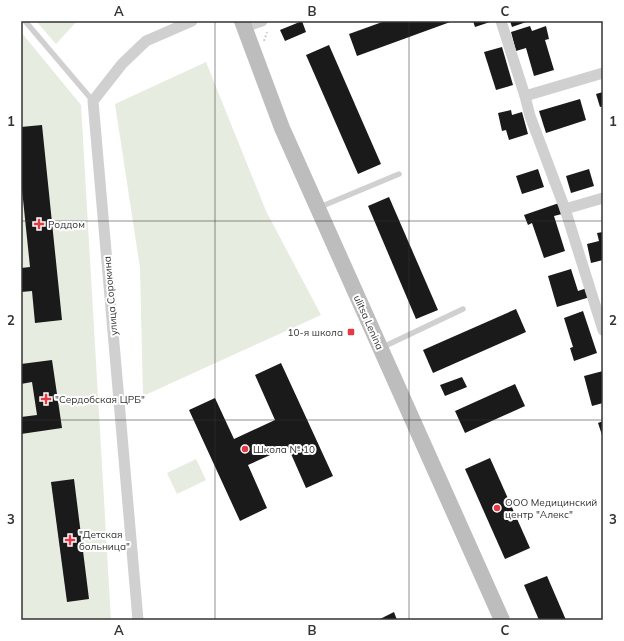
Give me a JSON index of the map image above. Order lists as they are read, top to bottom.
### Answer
{
  "streets": {
    "main road": ["ulitsa Lenina"],
    "street": ["улица Сорокина"]
  },
  "places": {
    "health": ["Роддом", "\"Сердобская ЦРБ\"", "\"Детская больница\""],
    "transit": ["10-я школа"],
    "other": ["Школа № 10", "ООО Медицинский центр \"Алекс\""]
  },
  "grid": {
    "columns": ["A", "B", "C"],
    "rows": ["1", "2", "3"]
  }
}
